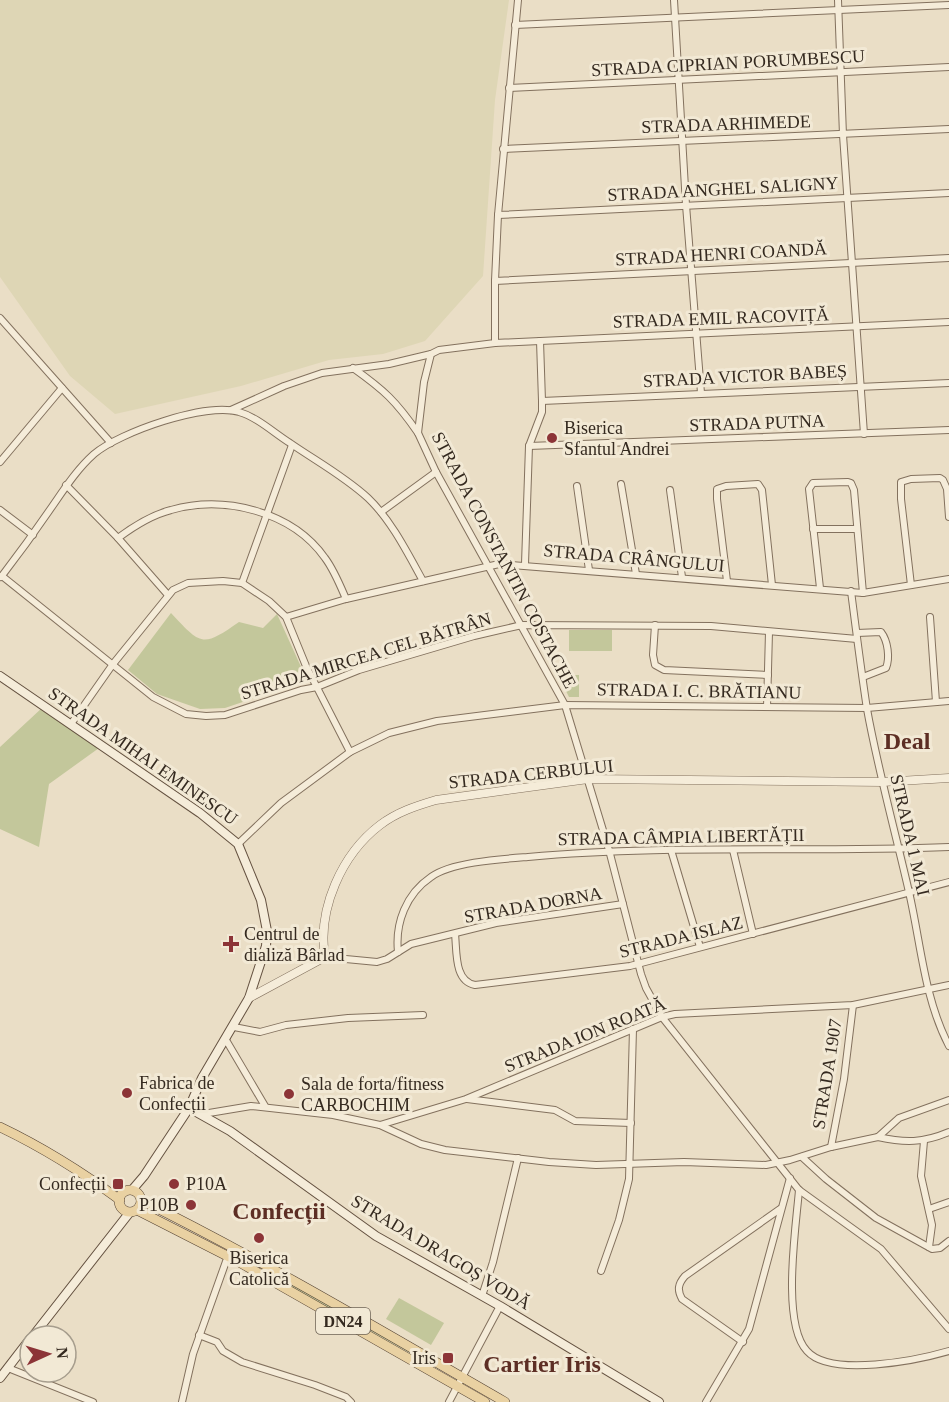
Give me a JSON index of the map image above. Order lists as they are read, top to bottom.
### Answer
{
  "streets": {
    "main road": ["STRADA MIHAI EMINESCU", "STRADA DRAGOȘ VODĂ", "DN24"],
    "street": [
      "STRADA CIPRIAN PORUMBESCU",
      "STRADA ARHIMEDE",
      "STRADA ANGHEL SALIGNY",
      "STRADA HENRI COANDĂ",
      "STRADA EMIL RACOVIȚĂ",
      "STRADA VICTOR BABEȘ",
      "STRADA PUTNA",
      "STRADA CRÂNGULUI",
      "STRADA CONSTANTIN COSTACHE",
      "STRADA MIRCEA CEL BĂTRÂN",
      "STRADA I. C. BRĂTIANU",
      "STRADA CERBULUI",
      "STRADA 1 MAI",
      "STRADA CÂMPIA LIBERTĂȚII",
      "STRADA DORNA",
      "STRADA ISLAZ",
      "STRADA ION ROATĂ",
      "STRADA 1907"
    ]
  },
  "crossings": [
    ["STRADA CRÂNGULUI", "STRADA CONSTANTIN COSTACHE"],
    ["STRADA CRÂNGULUI", "STRADA 1 MAI"],
    ["STRADA CONSTANTIN COSTACHE", "STRADA MIRCEA CEL BĂTRÂN"],
    ["STRADA CONSTANTIN COSTACHE", "STRADA I. C. BRĂTIANU"],
    ["STRADA CONSTANTIN COSTACHE", "STRADA CERBULUI"],
    ["STRADA CONSTANTIN COSTACHE", "STRADA CÂMPIA LIBERTĂȚII"],
    ["STRADA CONSTANTIN COSTACHE", "STRADA DORNA"],
    ["STRADA CONSTANTIN COSTACHE", "STRADA ISLAZ"],
    ["STRADA CONSTANTIN COSTACHE", "STRADA ION ROATĂ"],
    ["STRADA MIRCEA CEL BĂTRÂN", "STRADA 1 MAI"],
    ["STRADA I. C. BRĂTIANU", "STRADA MIHAI EMINESCU"],
    ["STRADA I. C. BRĂTIANU", "STRADA 1 MAI"],
    ["STRADA MIHAI EMINESCU", "STRADA DRAGOȘ VODĂ"],
    ["STRADA CERBULUI", "STRADA 1 MAI"],
    ["STRADA CERBULUI", "STRADA DORNA"],
    ["STRADA 1 MAI", "STRADA CÂMPIA LIBERTĂȚII"],
    ["STRADA 1 MAI", "STRADA ISLAZ"],
    ["STRADA 1 MAI", "STRADA ION ROATĂ"],
    ["STRADA CÂMPIA LIBERTĂȚII", "STRADA DORNA"],
    ["STRADA DORNA", "STRADA ISLAZ"],
    ["STRADA ION ROATĂ", "STRADA 1907"]
  ],
  "districts": ["Deal", "Confecții", "Cartier Iris"],
  "places": {
    "other": [
      "Biserica Sfantul Andrei",
      "Fabrica de Confecții",
      "Sala de forta/fitness CARBOCHIM",
      "P10A",
      "P10B",
      "Biserica Catolică"
    ],
    "health": ["Centrul de dializă Bârlad"],
    "transit": ["Confecții", "Iris"]
  },
  "north": "right"
}
